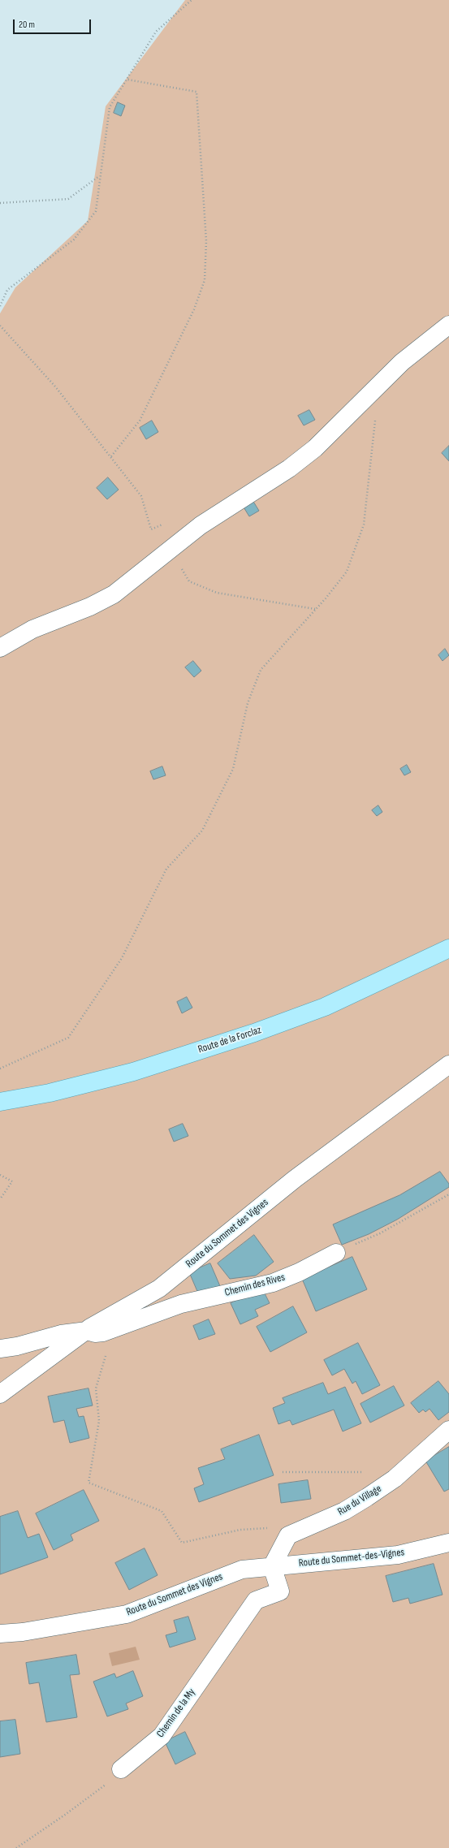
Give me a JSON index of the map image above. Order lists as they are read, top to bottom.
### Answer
{
  "streets": {
    "main road": ["Route de la Forclaz"],
    "street": [
      "Route du Sommet des Vignes",
      "Chemin des Rives",
      "Rue du Village",
      "Route du Sommet-des-Vignes",
      "Chemin de la My"
    ]
  },
  "crossings": [
    ["Route du Sommet des Vignes", "Chemin des Rives"],
    ["Route du Sommet des Vignes", "Rue du Village"],
    ["Route du Sommet des Vignes", "Route du Sommet-des-Vignes"],
    ["Route du Sommet des Vignes", "Chemin de la My"],
    ["Rue du Village", "Route du Sommet-des-Vignes"],
    ["Rue du Village", "Chemin de la My"],
    ["Route du Sommet-des-Vignes", "Chemin de la My"]
  ],
  "scale_bar": "20 m"
}
